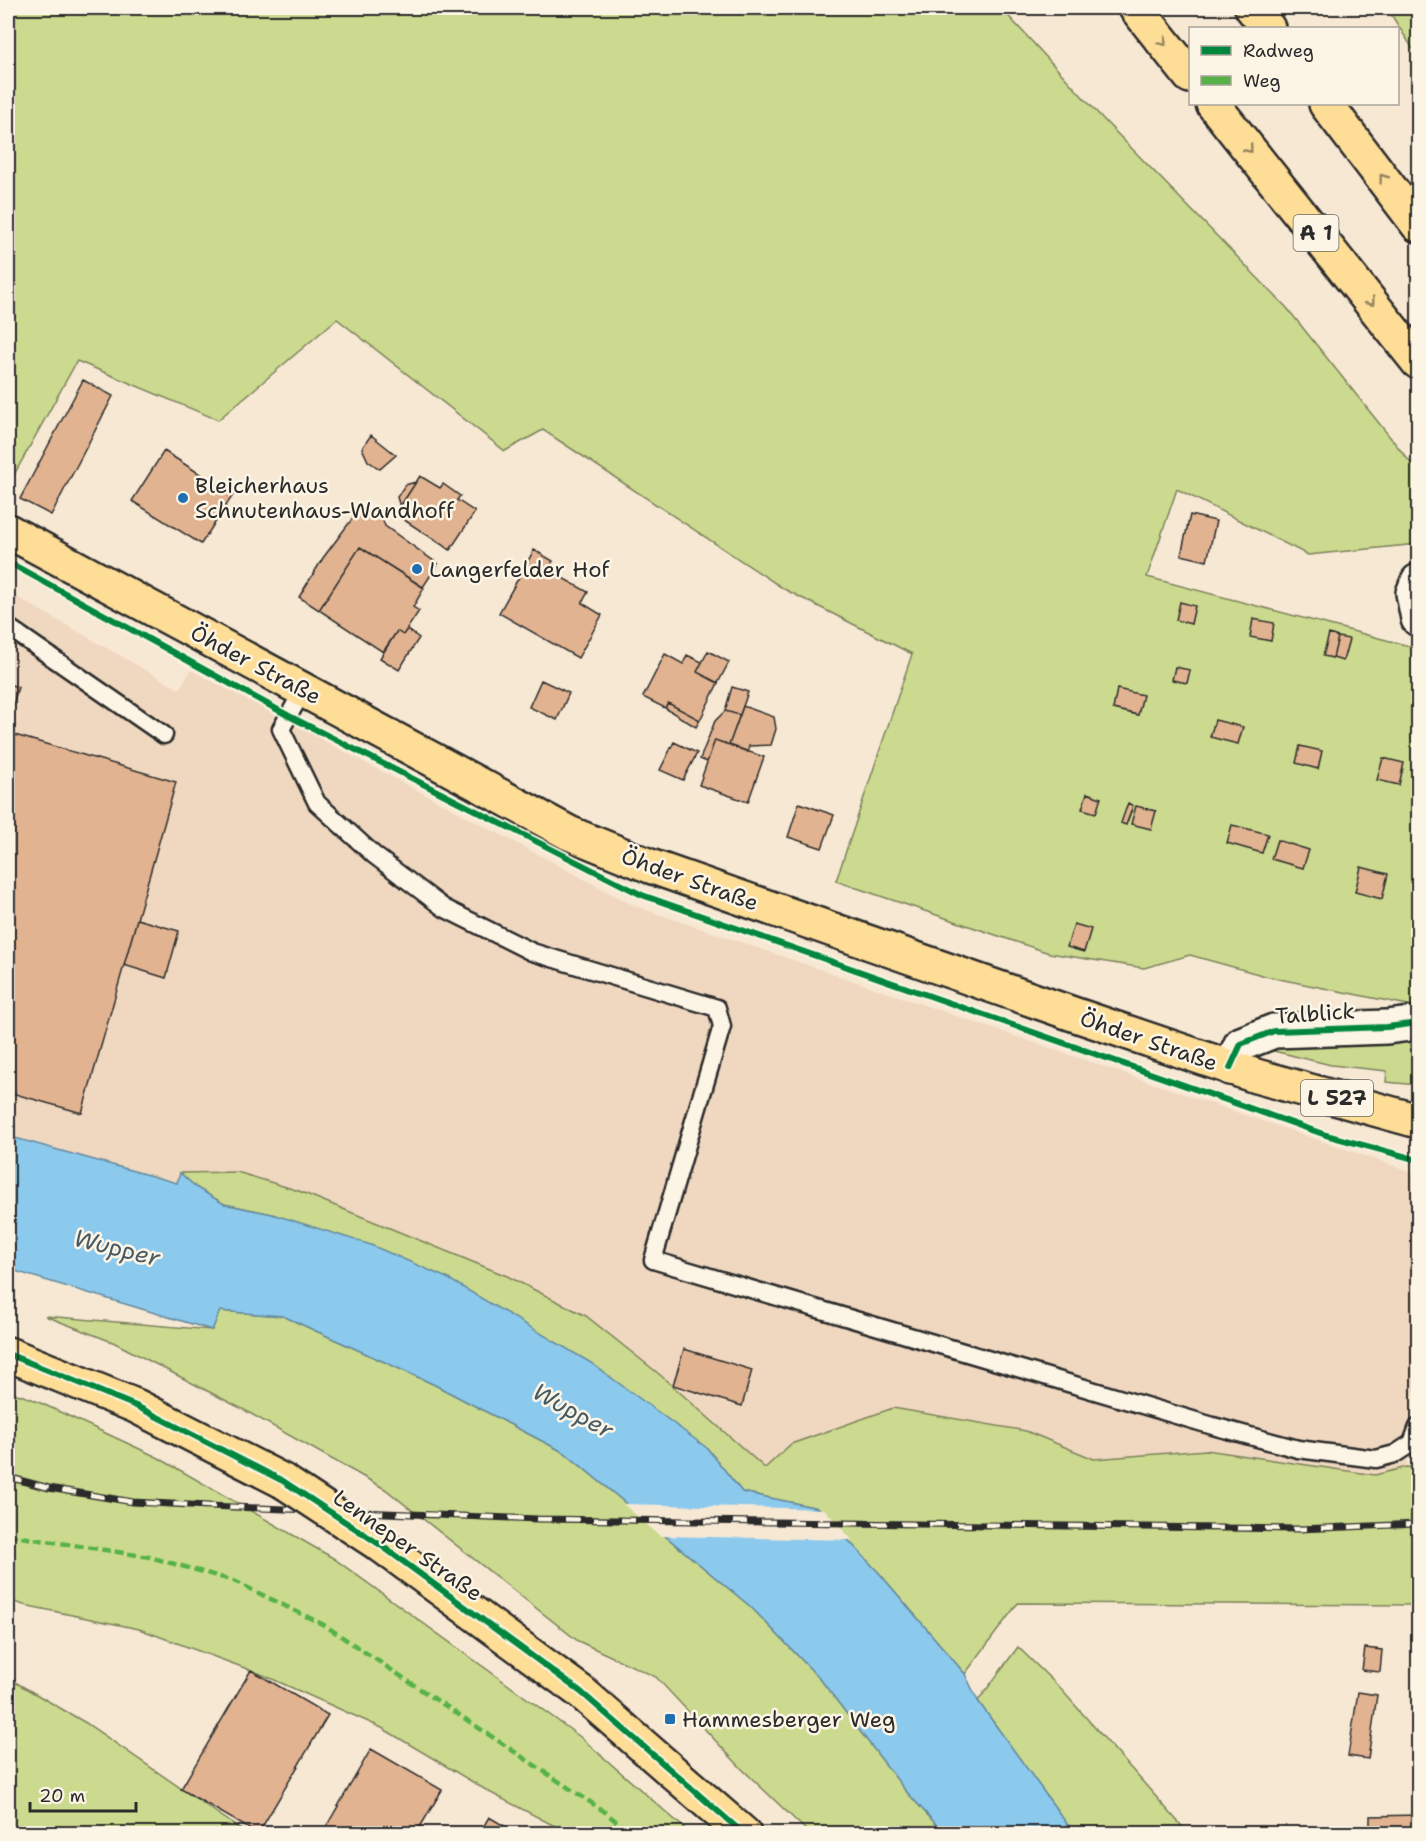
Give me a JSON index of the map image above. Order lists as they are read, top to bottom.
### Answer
{
  "streets": {
    "main road": [
      "A 1",
      "Öhder Straße",
      "L 527",
      "Lenneper Straße"
    ],
    "street": ["Talblick"]
  },
  "crossings": [
    ["Öhder Straße", "Talblick"]
  ],
  "water": ["Wupper"],
  "places": {
    "other": ["Bleicherhaus Schnutenhaus-Wandhoff", "Langerfelder Hof"],
    "transit": ["Hammesberger Weg"]
  },
  "legend": ["Radweg", "Weg"],
  "scale_bar": "20 m"
}
